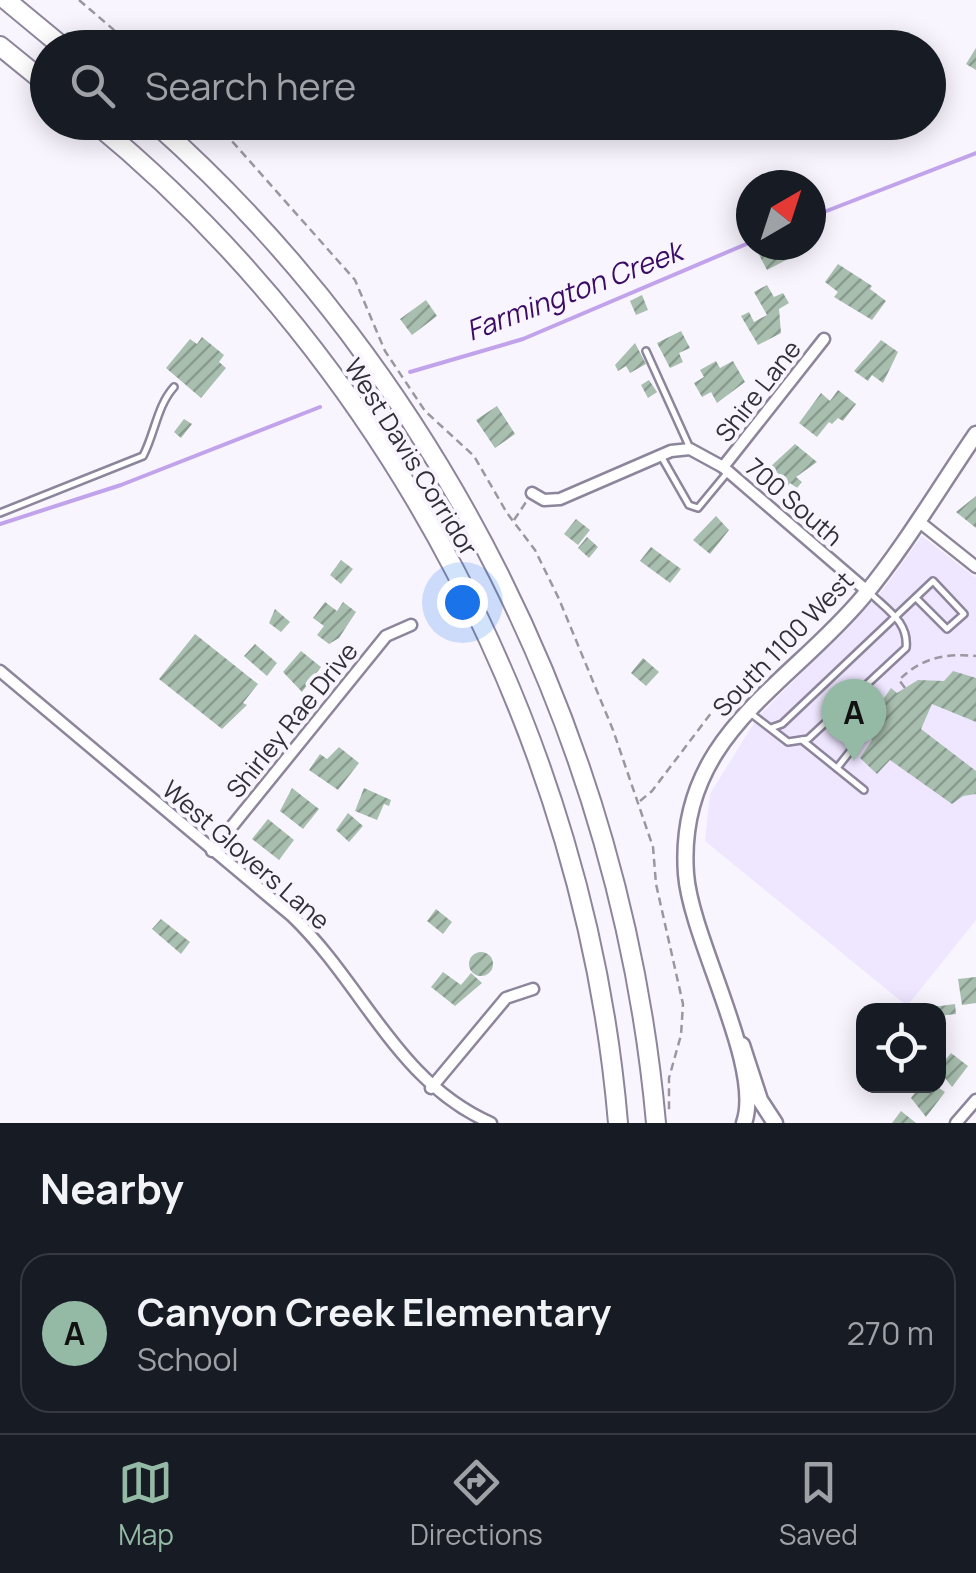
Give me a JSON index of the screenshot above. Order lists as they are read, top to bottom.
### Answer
{
  "streets": {
    "highway": ["West Davis Corridor"],
    "street": [
      "Shire Lane",
      "700 South",
      "South 1100 West",
      "Shirley Rae Drive",
      "West Glovers Lane"
    ]
  },
  "crossings": [
    ["Shire Lane", "700 South"],
    ["700 South", "South 1100 West"],
    ["Shirley Rae Drive", "West Glovers Lane"]
  ],
  "water": ["Farmington Creek"],
  "north": "top right",
  "page": {
    "search": "Search here",
    "pins": "A",
    "heading": "Nearby",
    "list": [
      {
        "mark": "A",
        "name": "Canyon Creek Elementary",
        "note": "School",
        "value": "270 m"
      }
    ],
    "nav": ["Map", "Directions", "Saved"]
  }
}
